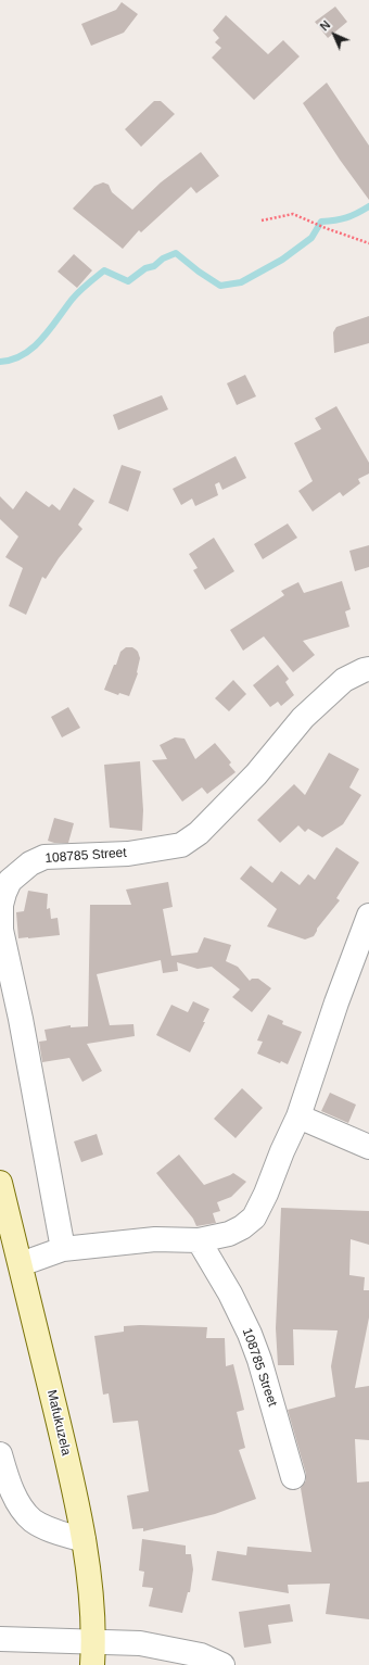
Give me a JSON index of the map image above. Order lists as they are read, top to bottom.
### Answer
{
  "streets": {
    "main road": ["Mafukuzela"],
    "street": ["108785 Street"]
  },
  "north": "top left"
}
